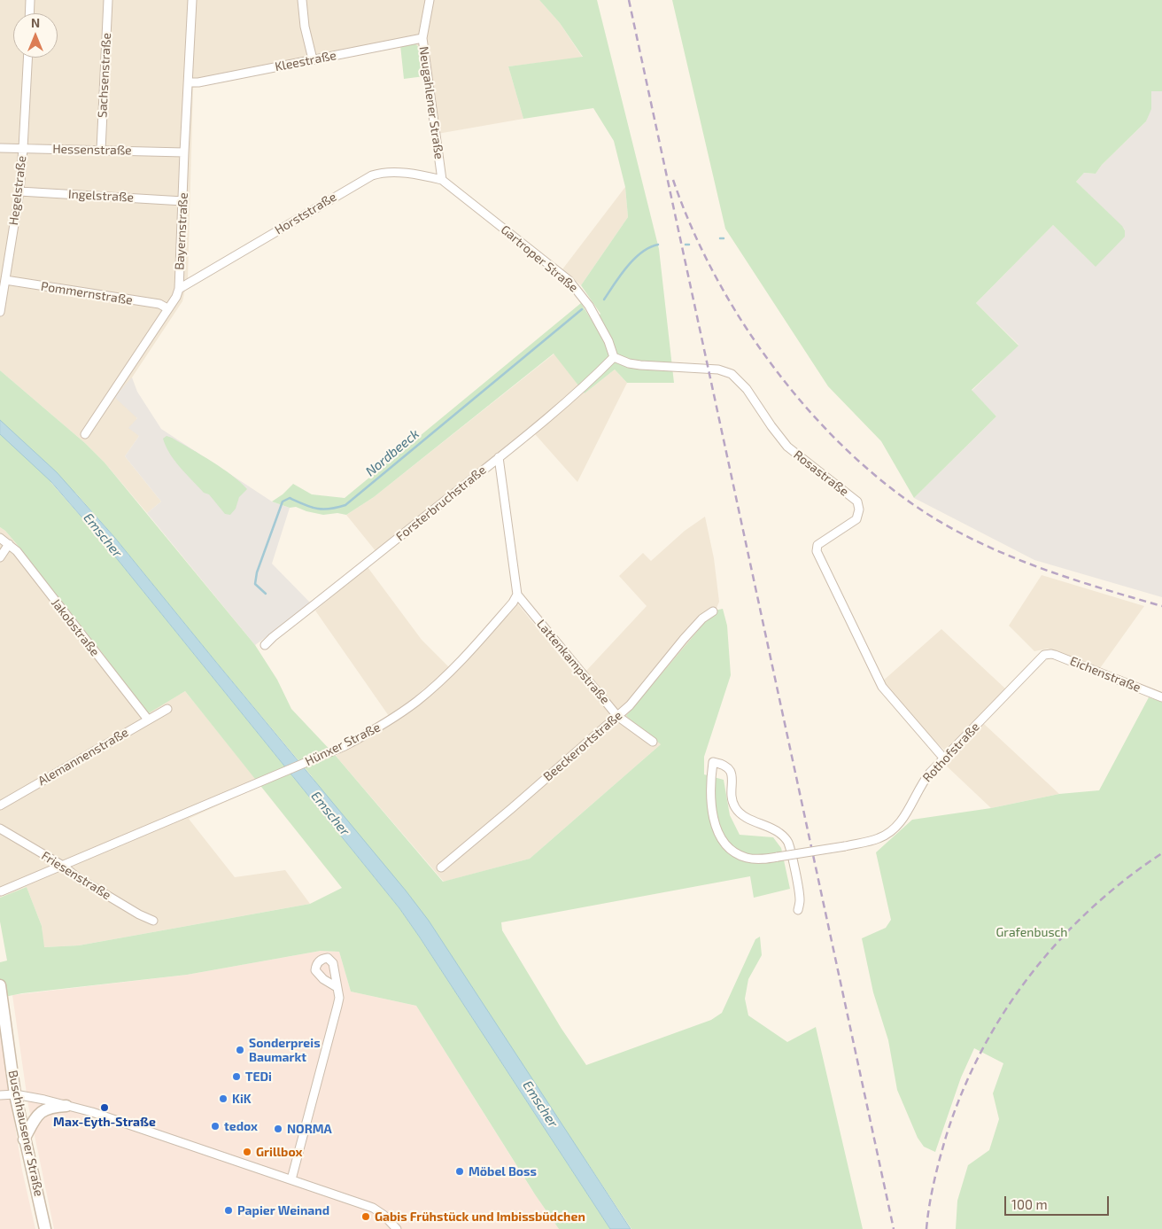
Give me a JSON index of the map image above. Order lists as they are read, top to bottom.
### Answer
{
  "streets": {
    "main road": ["Buschhausener Straße"],
    "street": [
      "Kleestraße",
      "Sachsenstraße",
      "Neugahlener Straße",
      "Hessenstraße",
      "Hegelstraße",
      "Ingelstraße",
      "Horststraße",
      "Bayernstraße",
      "Gartroper Straße",
      "Pommernstraße",
      "Rosastraße",
      "Forsterbruchstraße",
      "Jakobstraße",
      "Lattenkampstraße",
      "Eichenstraße",
      "Hünxer Straße",
      "Beeckerortstraße",
      "Rothofstraße",
      "Alemannenstraße",
      "Friesenstraße"
    ]
  },
  "crossings": [
    ["Kleestraße", "Neugahlener Straße"],
    ["Kleestraße", "Bayernstraße"],
    ["Sachsenstraße", "Hessenstraße"],
    ["Neugahlener Straße", "Horststraße"],
    ["Neugahlener Straße", "Gartroper Straße"],
    ["Hessenstraße", "Hegelstraße"],
    ["Hessenstraße", "Bayernstraße"],
    ["Hegelstraße", "Ingelstraße"],
    ["Hegelstraße", "Pommernstraße"],
    ["Ingelstraße", "Bayernstraße"],
    ["Horststraße", "Bayernstraße"],
    ["Horststraße", "Gartroper Straße"],
    ["Bayernstraße", "Pommernstraße"],
    ["Gartroper Straße", "Rosastraße"],
    ["Gartroper Straße", "Forsterbruchstraße"],
    ["Rosastraße", "Forsterbruchstraße"],
    ["Rosastraße", "Rothofstraße"],
    ["Jakobstraße", "Alemannenstraße"],
    ["Lattenkampstraße", "Hünxer Straße"],
    ["Lattenkampstraße", "Beeckerortstraße"],
    ["Eichenstraße", "Rothofstraße"],
    ["Hünxer Straße", "Friesenstraße"]
  ],
  "water": ["Nordbeeck", "Emscher"],
  "parks": ["Grafenbusch"],
  "places": [
    "Sonderpreis Baumarkt",
    "TEDi",
    "KiK",
    "Max-Eyth-Straße",
    "tedox",
    "NORMA",
    "Grillbox",
    "Möbel Boss",
    "Papier Weinand",
    "Gabis Frühstück und Imbissbüdchen"
  ],
  "scale_bar": "100 m",
  "north": "top"
}
